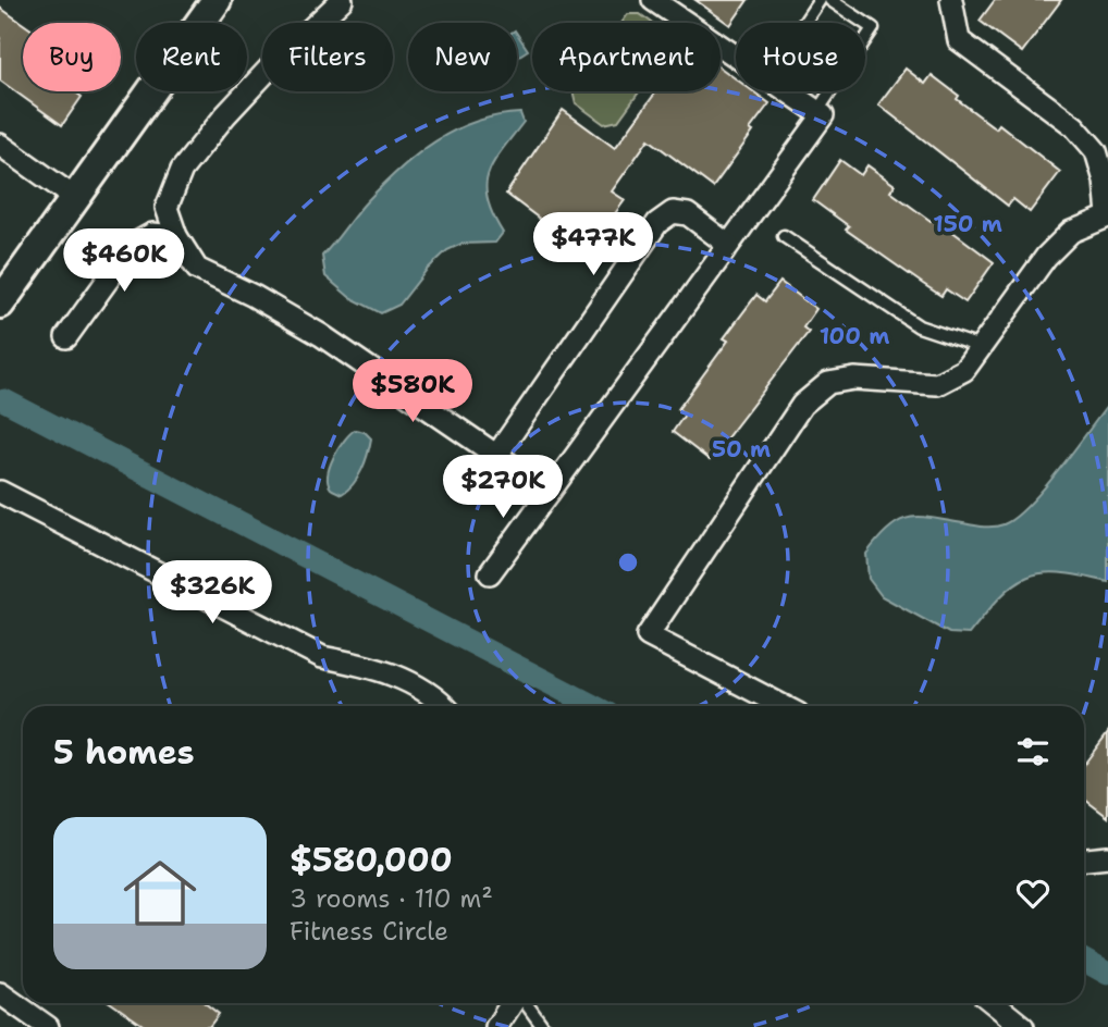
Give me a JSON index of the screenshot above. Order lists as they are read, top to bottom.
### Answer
{
  "page": {
    "chip": [
      "Buy",
      "Rent",
      "Filters",
      "New",
      "Apartment",
      "House"
    ],
    "price": [
      "$477K",
      "$460K",
      "$580K",
      "$270K",
      "$326K"
    ],
    "heading": "5 homes",
    "list": [
      {
        "name": "$580,000",
        "note": "3 rooms · 110 m² · Fitness Circle"
      }
    ]
  },
  "rings": ["150 m", "100 m", "50 m"]
}
